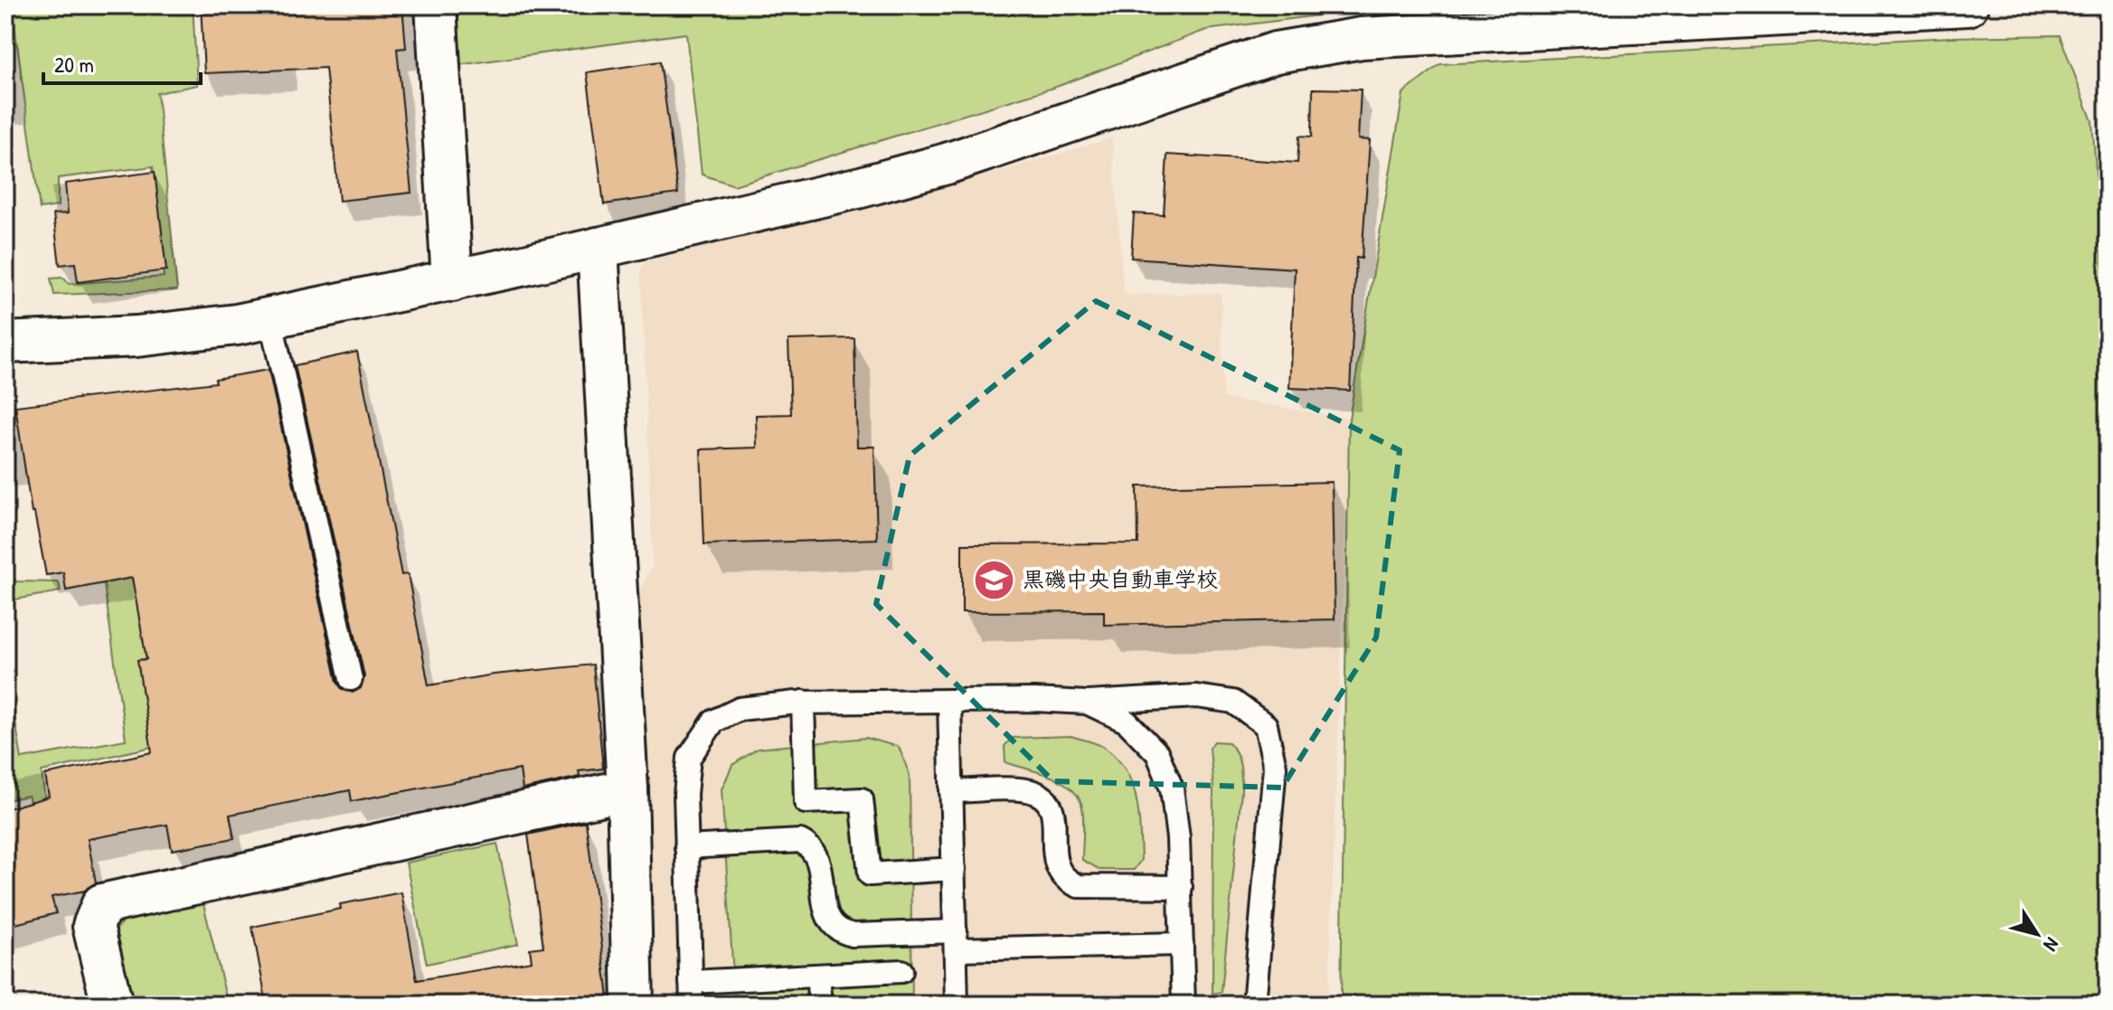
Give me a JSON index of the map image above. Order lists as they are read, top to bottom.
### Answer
{
  "places": {
    "school or university": ["黒磯中央自動車学校"]
  },
  "scale_bar": "20 m",
  "north": "bottom right"
}
